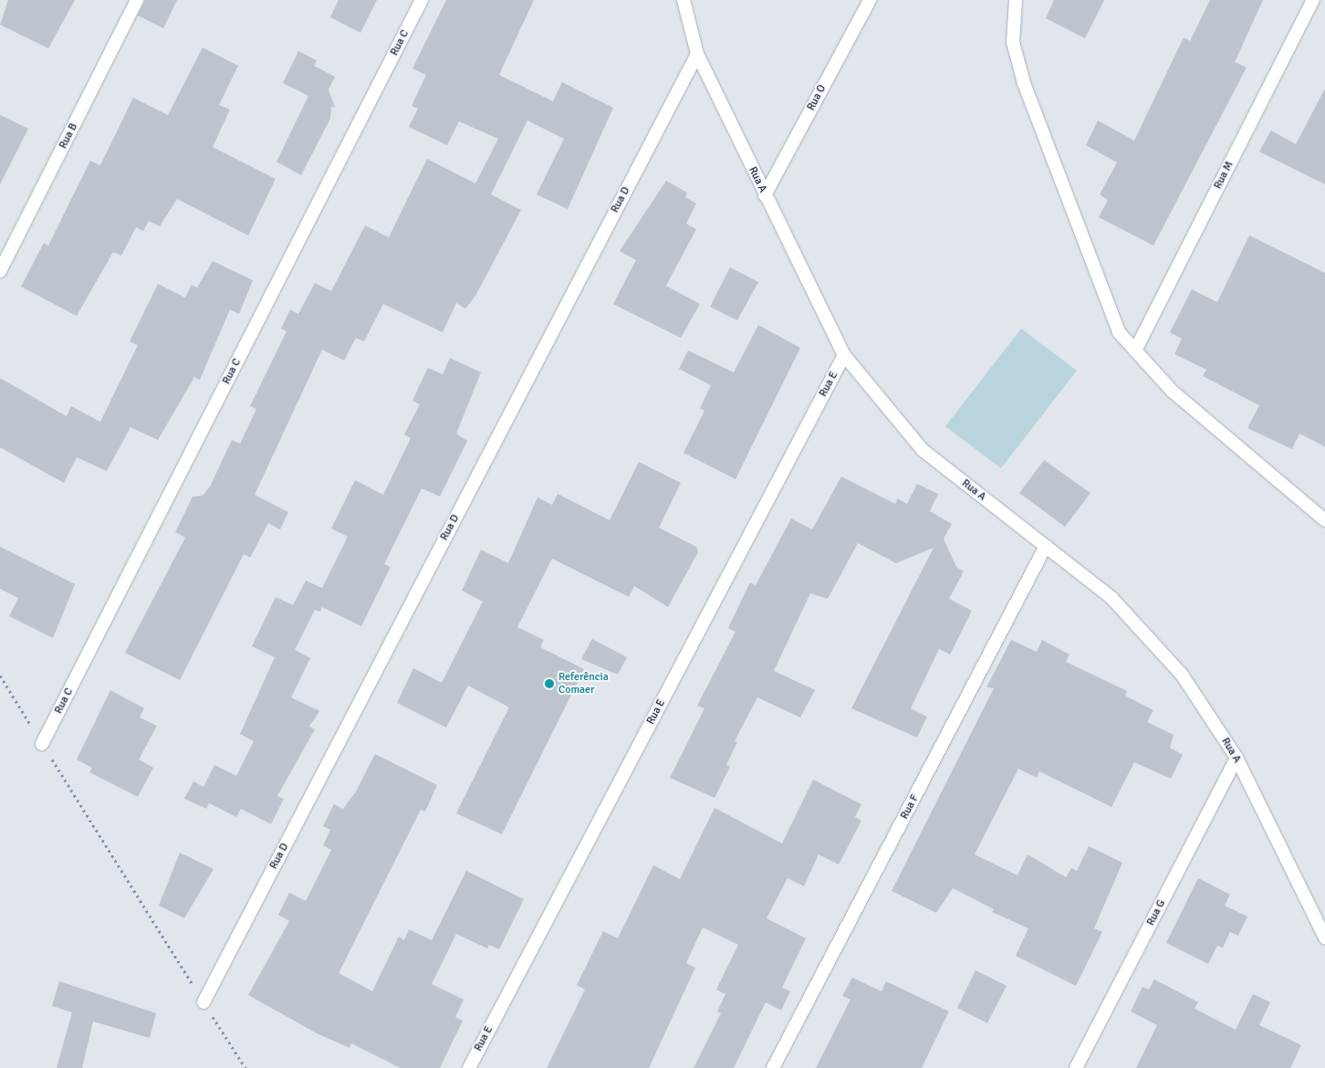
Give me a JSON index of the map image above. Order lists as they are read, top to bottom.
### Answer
{
  "streets": {
    "street": [
      "Rua C",
      "Rua O",
      "Rua B",
      "Rua M",
      "Rua A",
      "Rua D",
      "Rua E",
      "Rua F",
      "Rua G"
    ]
  },
  "crossings": [
    ["Rua O", "Rua A"],
    ["Rua A", "Rua D"],
    ["Rua A", "Rua E"],
    ["Rua A", "Rua F"],
    ["Rua A", "Rua G"]
  ],
  "places": ["Referência Comaer"]
}
